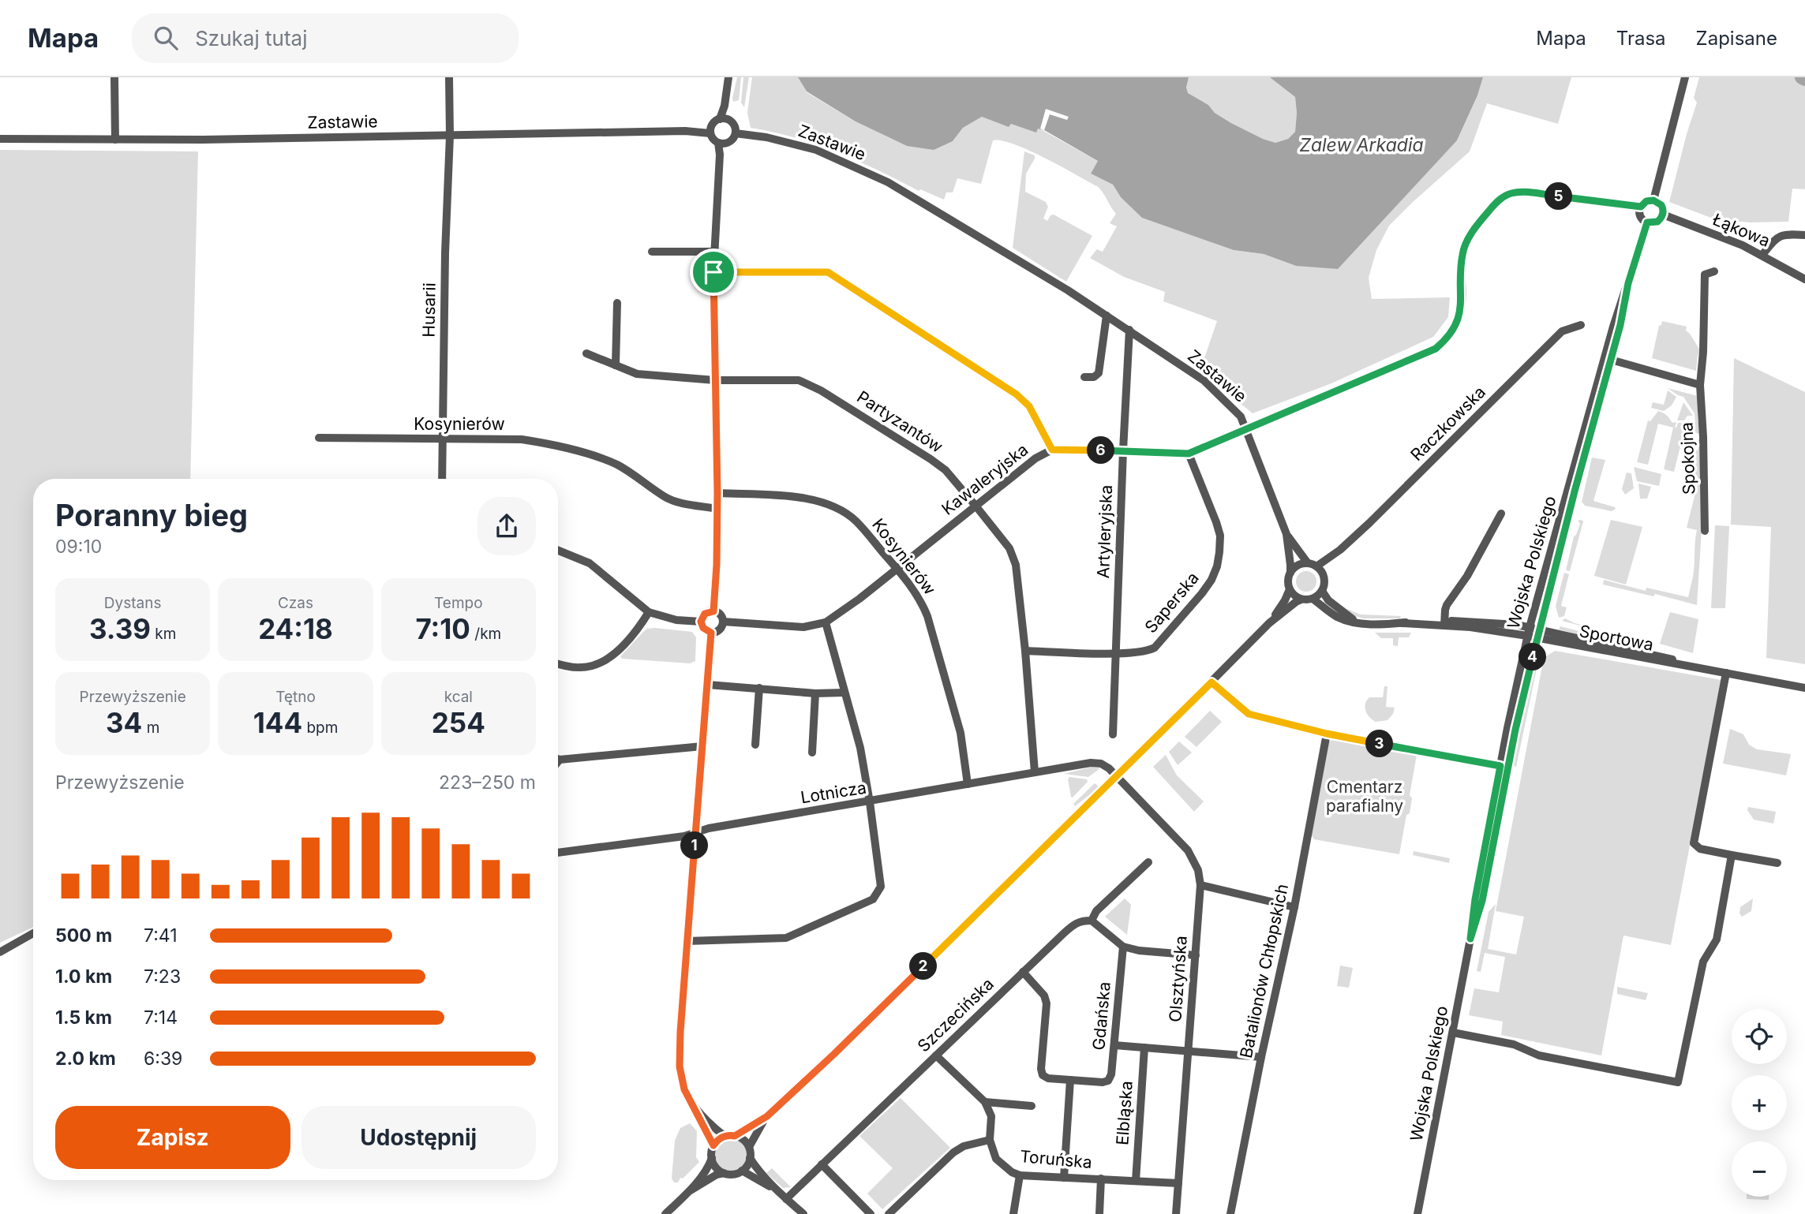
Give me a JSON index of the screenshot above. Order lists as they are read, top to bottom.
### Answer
{
  "streets": {
    "street": [
      "Zastawie",
      "Łąkowa",
      "Husarii",
      "Partyzantów",
      "Raczkowska",
      "Kosynierów",
      "Spokojna",
      "Kawaleryjska",
      "Artyleryjska",
      "Wojska Polskiego",
      "Saperska",
      "Sportowa",
      "Lotnicza",
      "Batalionów Chłopskich",
      "Olsztyńska",
      "Szczecińska",
      "Gdańska",
      "Elbląska",
      "Toruńska"
    ]
  },
  "crossings": [
    ["Zastawie", "Łąkowa"],
    ["Zastawie", "Husarii"],
    ["Zastawie", "Kawaleryjska"],
    ["Zastawie", "Artyleryjska"],
    ["Husarii", "Kosynierów"],
    ["Partyzantów", "Kawaleryjska"],
    ["Partyzantów", "Saperska"],
    ["Partyzantów", "Lotnicza"],
    ["Kosynierów", "Kawaleryjska"],
    ["Kosynierów", "Lotnicza"],
    ["Kawaleryjska", "Artyleryjska"],
    ["Kawaleryjska", "Saperska"],
    ["Artyleryjska", "Saperska"],
    ["Wojska Polskiego", "Sportowa"],
    ["Lotnicza", "Olsztyńska"],
    ["Olsztyńska", "Toruńska"],
    ["Elbląska", "Toruńska"]
  ],
  "water": ["Zalew Arkadia"],
  "parks": ["Cmentarz parafialny"],
  "page": {
    "header": "Mapa",
    "search": "Szukaj tutaj",
    "nav": ["Mapa", "Trasa", "Zapisane"],
    "pins": [
      "5",
      "6",
      "4",
      "3",
      "1",
      "2"
    ],
    "heading": ["Poranny bieg", "09:10"],
    "stats": [
      ["Dystans", "3.39 km"],
      ["Czas", "24:18"],
      ["Tempo", "7:10 /km"],
      ["Przewyższenie", "34 m"],
      ["Tętno", "144 bpm"],
      ["kcal", "254"]
    ],
    "chart": ["Przewyższenie", "223–250 m"],
    "list": [
      {
        "name": "500 m",
        "note": "7:41"
      },
      {
        "name": "1.0 km",
        "note": "7:23"
      },
      {
        "name": "1.5 km",
        "note": "7:14"
      },
      {
        "name": "2.0 km",
        "note": "6:39"
      }
    ],
    "map_buttons": ["+", "−"],
    "buttons": ["Zapisz", "Udostępnij"]
  }
}
